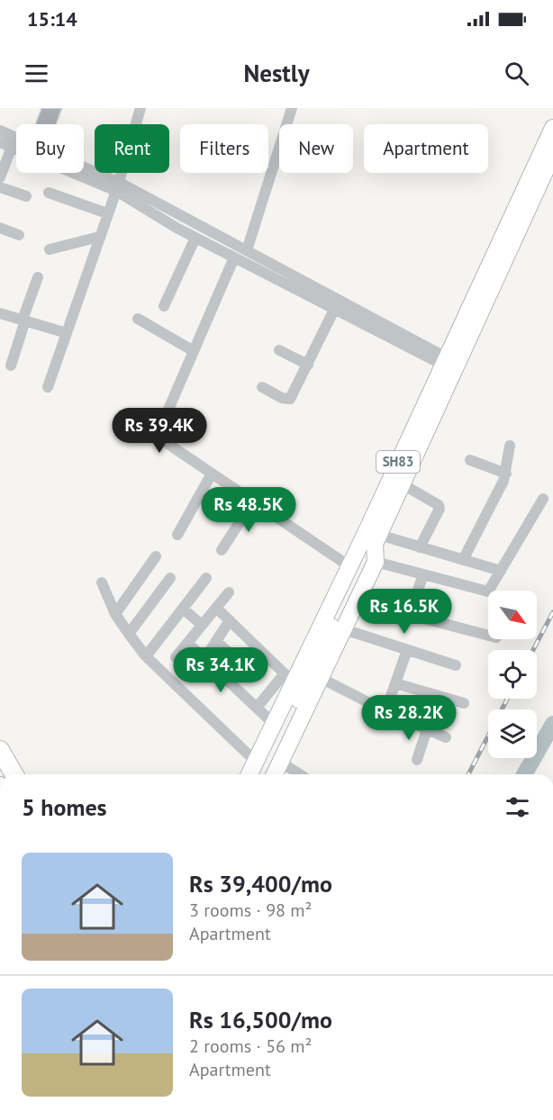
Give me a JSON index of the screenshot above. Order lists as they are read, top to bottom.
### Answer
{
  "streets": {
    "main road": ["SH83"]
  },
  "north": "bottom right",
  "page": {
    "status": "15:14",
    "header": "Nestly",
    "chip": [
      "Buy",
      "Rent",
      "Filters",
      "New",
      "Apartment"
    ],
    "price": [
      "Rs 39.4K",
      "Rs 48.5K",
      "Rs 16.5K",
      "Rs 34.1K",
      "Rs 28.2K"
    ],
    "heading": "5 homes",
    "list": [
      {
        "name": "Rs 39,400/mo",
        "note": "3 rooms · 98 m² · Apartment"
      },
      {
        "name": "Rs 16,500/mo",
        "note": "2 rooms · 56 m² · Apartment"
      }
    ]
  }
}
